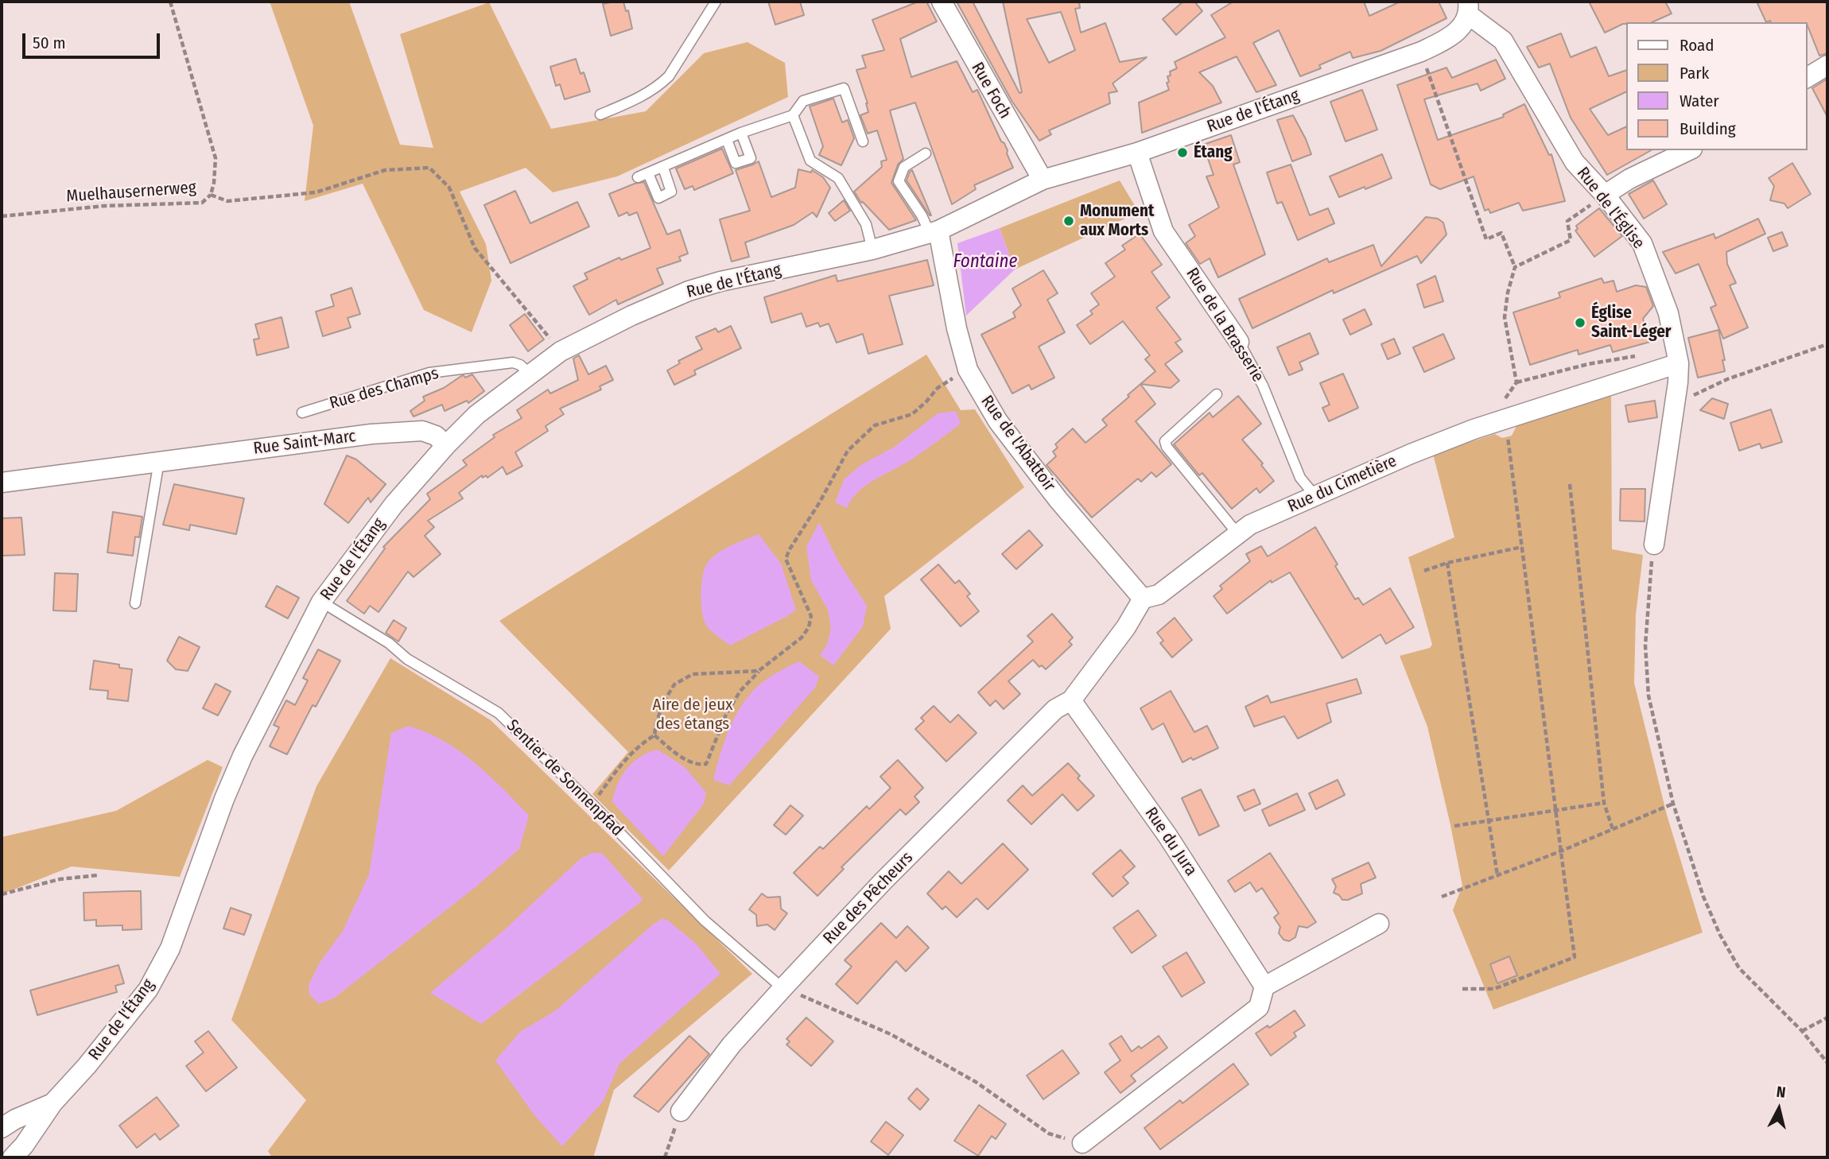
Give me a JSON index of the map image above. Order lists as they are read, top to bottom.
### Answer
{
  "streets": {
    "street": [
      "Rue Foch",
      "Rue de l'Étang",
      "Rue de l'Église",
      "Rue de la Brasserie",
      "Rue Saint-Marc",
      "Rue de l'Abattoir",
      "Rue du Cimetière",
      "Rue du Jura",
      "Rue des Pêcheurs"
    ],
    "lane": ["Rue des Champs", "Sentier de Sonnenpfad"],
    "path": ["Muelhausernerweg"]
  },
  "crossings": [
    ["Rue Foch", "Rue de l'Étang"],
    ["Rue de l'Étang", "Muelhausernerweg"],
    ["Rue de l'Étang", "Rue de l'Église"],
    ["Rue de l'Étang", "Rue de la Brasserie"],
    ["Rue de l'Étang", "Rue des Champs"],
    ["Rue de l'Étang", "Rue Saint-Marc"],
    ["Rue de l'Étang", "Rue de l'Abattoir"],
    ["Rue de l'Étang", "Sentier de Sonnenpfad"],
    ["Rue de l'Église", "Rue du Cimetière"],
    ["Rue de la Brasserie", "Rue du Cimetière"],
    ["Rue de l'Abattoir", "Rue du Cimetière"],
    ["Sentier de Sonnenpfad", "Rue des Pêcheurs"],
    ["Rue du Jura", "Rue des Pêcheurs"]
  ],
  "water": ["Fontaine"],
  "parks": ["Aire de jeux des étangs"],
  "places": ["Étang", "Monument aux Morts", "Église Saint-Léger"],
  "legend": [
    "Road",
    "Park",
    "Water",
    "Building"
  ],
  "scale_bar": "50 m",
  "north": "top"
}
